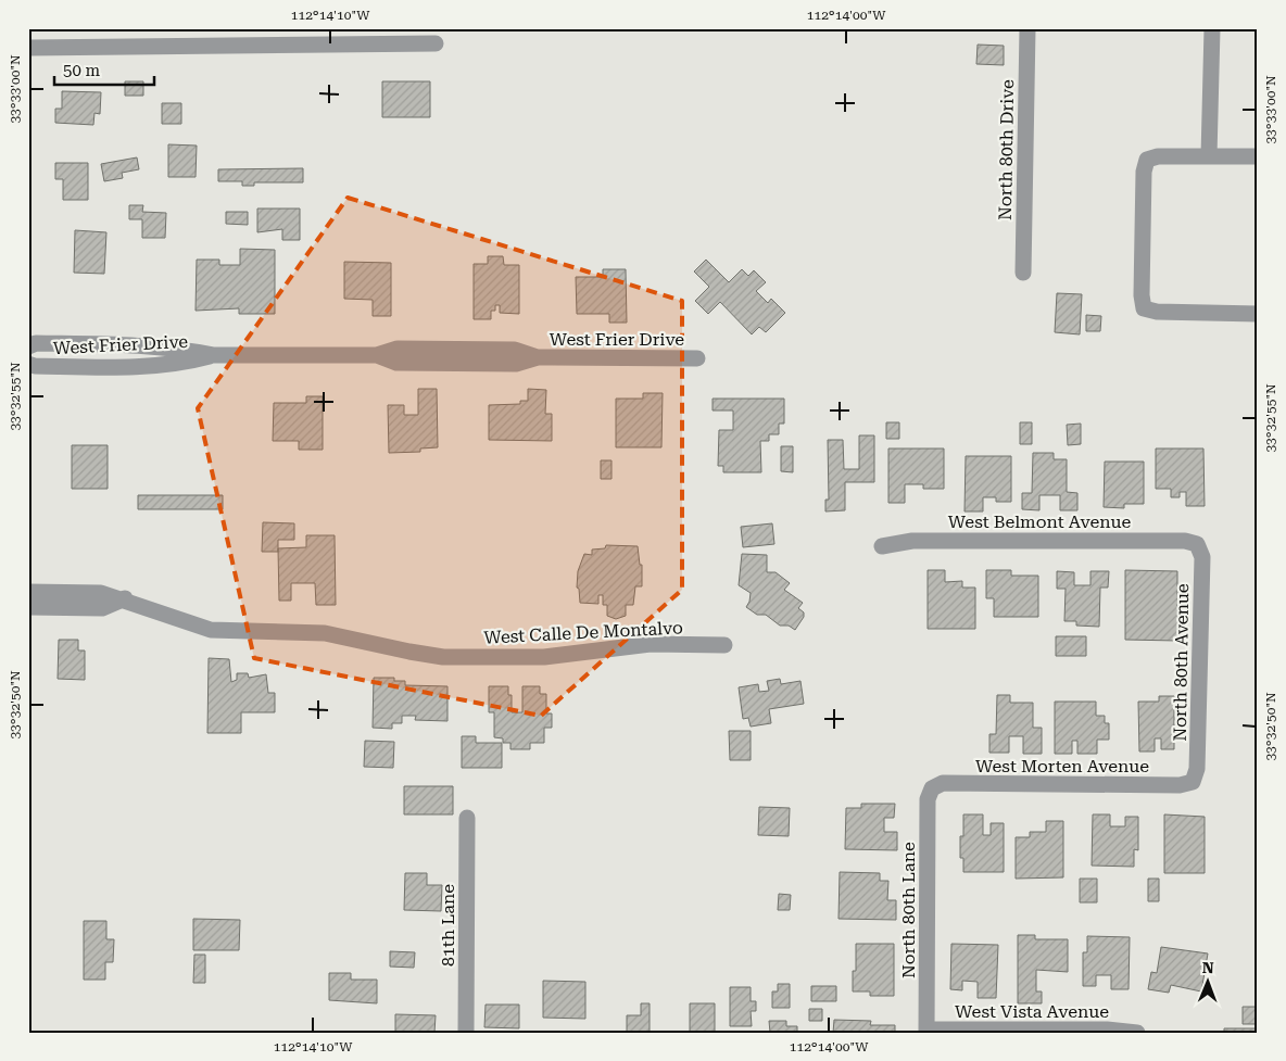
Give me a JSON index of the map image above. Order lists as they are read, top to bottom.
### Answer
{
  "streets": {
    "street": [
      "North 80th Drive",
      "West Frier Drive",
      "West Belmont Avenue",
      "West Calle De Montalvo",
      "North 80th Avenue",
      "West Morten Avenue",
      "North 80th Lane",
      "81th Lane",
      "West Vista Avenue"
    ]
  },
  "crossings": [
    ["West Belmont Avenue", "North 80th Avenue"],
    ["North 80th Avenue", "West Morten Avenue"],
    ["West Morten Avenue", "North 80th Lane"],
    ["North 80th Lane", "West Vista Avenue"]
  ],
  "scale_bar": "50 m",
  "north": "top",
  "coordinates": [
    "112°14'10\"W",
    "112°14'00\"W",
    "33°33'00\"N",
    "33°32'55\"N",
    "33°32'50\"N"
  ]
}
